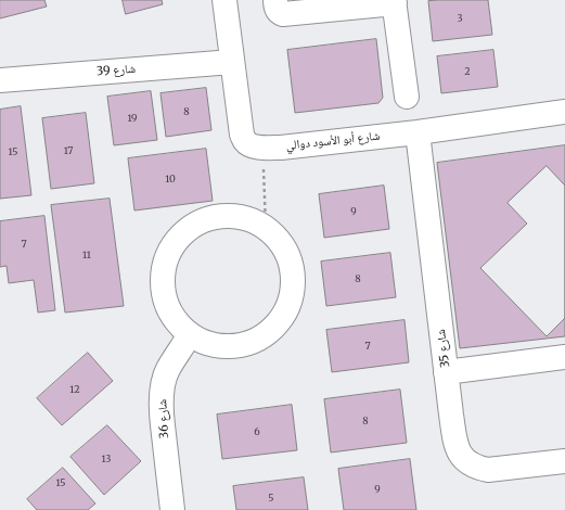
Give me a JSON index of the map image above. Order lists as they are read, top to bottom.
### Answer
{
  "streets": {
    "street": [
      "شارع 39",
      "شارع أبو الأسود دوالي",
      "شارع 35",
      "شارع 36"
    ]
  },
  "crossings": [
    ["شارع 39", "شارع أبو الأسود دوالي"],
    ["شارع أبو الأسود دوالي", "شارع 35"]
  ],
  "house_numbers": [
    "3",
    "2",
    "8",
    "19",
    "17",
    "15",
    "10",
    "9",
    "7",
    "11",
    "8",
    "7",
    "12",
    "8",
    "6",
    "13",
    "15",
    "9",
    "5"
  ]
}
